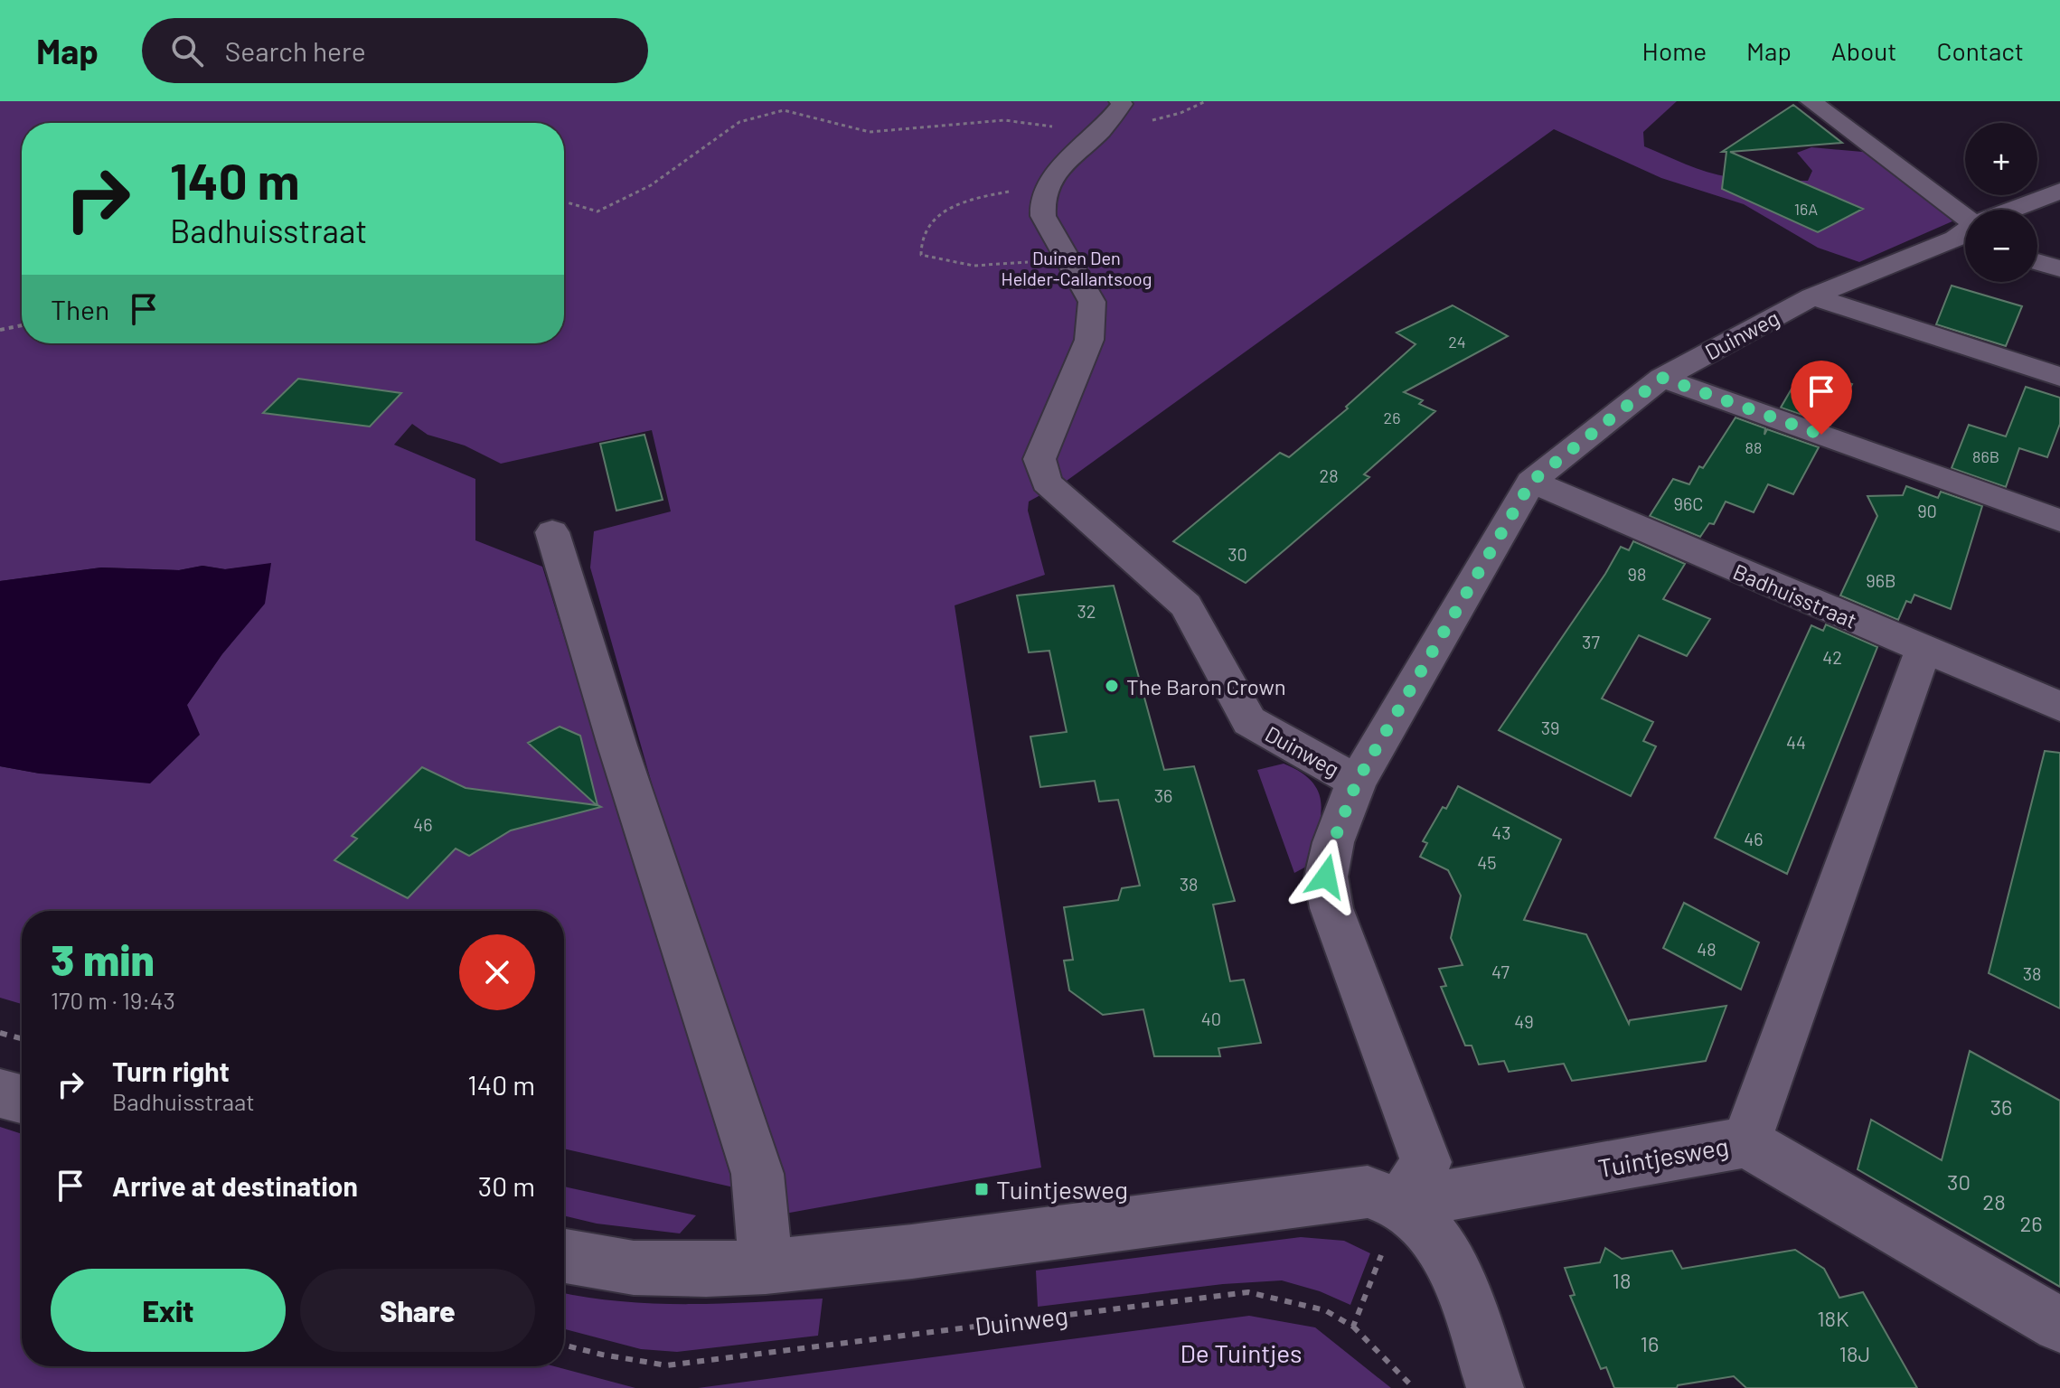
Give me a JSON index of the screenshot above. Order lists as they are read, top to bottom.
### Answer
{
  "streets": {
    "street": ["Duinweg", "Badhuisstraat", "Tuintjesweg"]
  },
  "crossings": [
    ["Duinweg", "Badhuisstraat"],
    ["Duinweg", "Tuintjesweg"],
    ["Badhuisstraat", "Tuintjesweg"]
  ],
  "parks": ["Duinen Den Helder-Callantsoog", "De Tuintjes"],
  "places": {
    "other": ["The Baron Crown"],
    "transit": ["Tuintjesweg"]
  },
  "house_numbers": [
    "16A",
    "24",
    "26",
    "88",
    "86B",
    "28",
    "96C",
    "90",
    "30",
    "98",
    "96B",
    "32",
    "37",
    "42",
    "39",
    "44",
    "36",
    "46",
    "43",
    "46",
    "45",
    "38",
    "48",
    "47",
    "38",
    "40",
    "49",
    "36",
    "30",
    "28",
    "26",
    "18",
    "18K",
    "16",
    "18J"
  ],
  "page": {
    "header": "Map",
    "search": "Search here",
    "nav": [
      "Home",
      "Map",
      "About",
      "Contact"
    ],
    "map_buttons": ["+", "−"],
    "turn": ["140 m", "Badhuisstraat"],
    "then": "Then",
    "heading": ["3 min", "170 m · 19:43"],
    "list": [
      {
        "name": "Turn right",
        "note": "Badhuisstraat",
        "value": "140 m"
      },
      {
        "name": "Arrive at destination",
        "value": "30 m"
      }
    ],
    "buttons": ["Exit", "Share"]
  }
}
